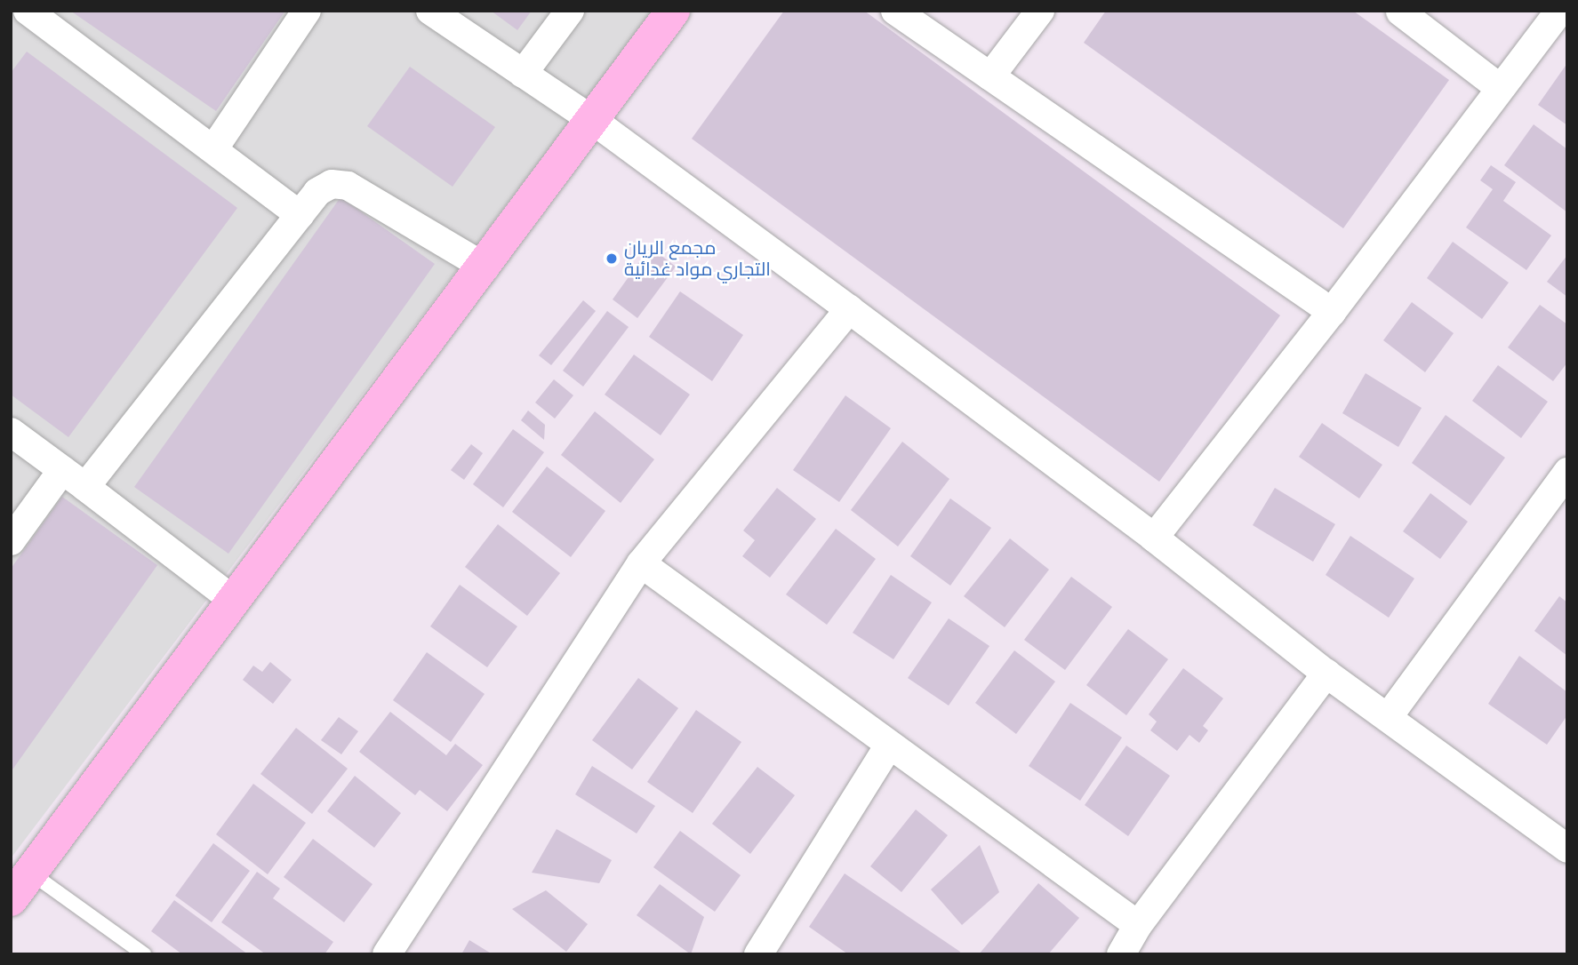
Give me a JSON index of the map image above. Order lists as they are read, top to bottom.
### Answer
{
  "places": ["مجمع الريان التجاري مواد غدائية"]
}
